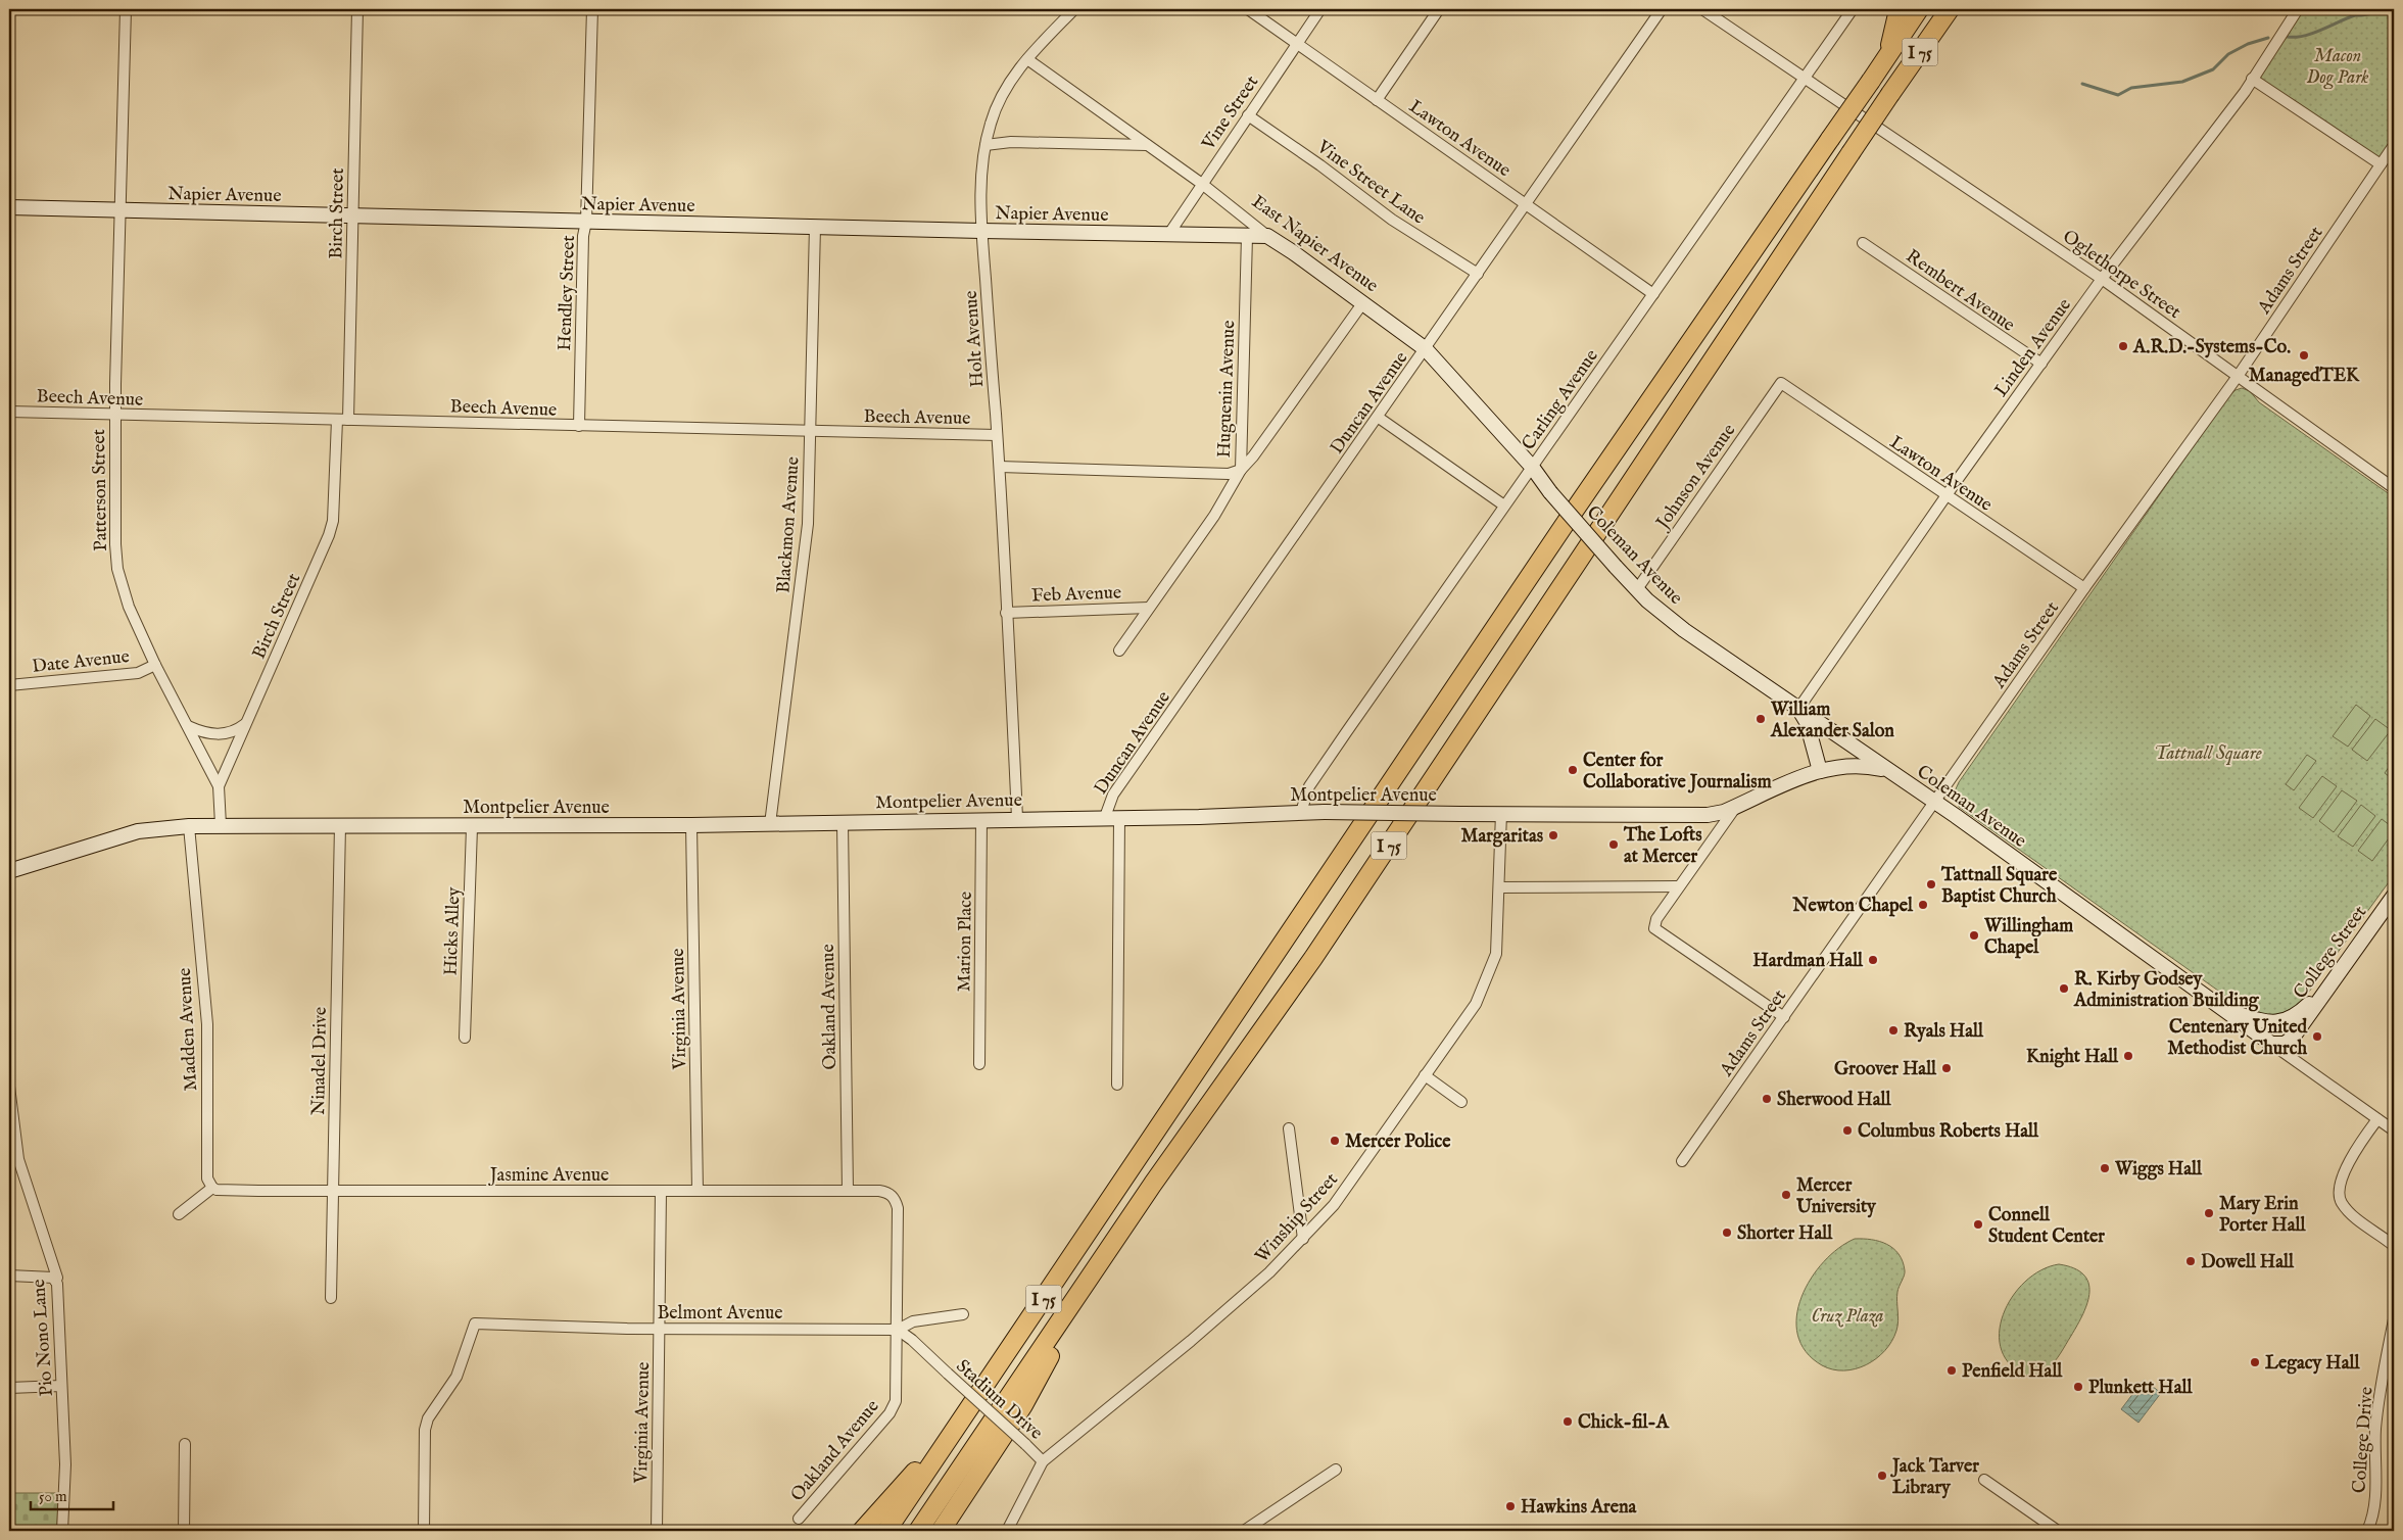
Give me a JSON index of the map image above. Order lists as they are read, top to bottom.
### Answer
{
  "streets": {
    "highway": ["I 75"],
    "street": [
      "Vine Street",
      "Lawton Avenue",
      "Vine Street Lane",
      "Napier Avenue",
      "Birch Street",
      "East Napier Avenue",
      "Adams Street",
      "Oglethorpe Street",
      "Rembert Avenue",
      "Hendley Street",
      "Holt Avenue",
      "Linden Avenue",
      "Huguenin Avenue",
      "Beech Avenue",
      "Carling Avenue",
      "Duncan Avenue",
      "Johnson Avenue",
      "Patterson Street",
      "Blackmon Avenue",
      "Coleman Avenue",
      "Feb Avenue",
      "Date Avenue",
      "Montpelier Avenue",
      "Hicks Alley",
      "Marion Place",
      "College Street",
      "Oakland Avenue",
      "Virginia Avenue",
      "Madden Avenue",
      "Ninadel Drive",
      "Jasmine Avenue",
      "Winship Street",
      "Belmont Avenue",
      "Pio Nono Lane",
      "Stadium Drive",
      "College Drive"
    ]
  },
  "crossings": [
    ["Vine Street", "Lawton Avenue"],
    ["Vine Street", "Vine Street Lane"],
    ["Vine Street", "Napier Avenue"],
    ["Vine Street", "East Napier Avenue"],
    ["Lawton Avenue", "Adams Street"],
    ["Lawton Avenue", "Linden Avenue"],
    ["Lawton Avenue", "Carling Avenue"],
    ["Lawton Avenue", "Duncan Avenue"],
    ["Lawton Avenue", "Johnson Avenue"],
    ["Vine Street Lane", "Duncan Avenue"],
    ["Napier Avenue", "Birch Street"],
    ["Napier Avenue", "East Napier Avenue"],
    ["Napier Avenue", "Hendley Street"],
    ["Napier Avenue", "Holt Avenue"],
    ["Napier Avenue", "Huguenin Avenue"],
    ["Napier Avenue", "Patterson Street"],
    ["Napier Avenue", "Blackmon Avenue"],
    ["Birch Street", "Beech Avenue"],
    ["Birch Street", "Patterson Street"],
    ["East Napier Avenue", "Holt Avenue"],
    ["East Napier Avenue", "Carling Avenue"],
    ["East Napier Avenue", "Duncan Avenue"],
    ["East Napier Avenue", "Coleman Avenue"],
    ["Adams Street", "Oglethorpe Street"],
    ["Adams Street", "Coleman Avenue"],
    ["Oglethorpe Street", "Linden Avenue"],
    ["Oglethorpe Street", "Carling Avenue"],
    ["Rembert Avenue", "Linden Avenue"],
    ["Hendley Street", "Beech Avenue"],
    ["Holt Avenue", "Beech Avenue"],
    ["Holt Avenue", "Feb Avenue"],
    ["Holt Avenue", "Montpelier Avenue"],
    ["Linden Avenue", "Coleman Avenue"],
    ["Huguenin Avenue", "Feb Avenue"],
    ["Beech Avenue", "Patterson Street"],
    ["Beech Avenue", "Blackmon Avenue"],
    ["Carling Avenue", "Montpelier Avenue"],
    ["Duncan Avenue", "Montpelier Avenue"],
    ["Johnson Avenue", "Coleman Avenue"],
    ["Patterson Street", "Date Avenue"],
    ["Patterson Street", "Montpelier Avenue"],
    ["Blackmon Avenue", "Montpelier Avenue"],
    ["Coleman Avenue", "Montpelier Avenue"],
    ["Coleman Avenue", "College Street"],
    ["Montpelier Avenue", "Hicks Alley"],
    ["Montpelier Avenue", "Marion Place"],
    ["Montpelier Avenue", "Oakland Avenue"],
    ["Montpelier Avenue", "Virginia Avenue"],
    ["Montpelier Avenue", "Madden Avenue"],
    ["Montpelier Avenue", "Ninadel Drive"],
    ["Montpelier Avenue", "Winship Street"],
    ["Oakland Avenue", "Jasmine Avenue"],
    ["Oakland Avenue", "Belmont Avenue"],
    ["Oakland Avenue", "Stadium Drive"],
    ["Virginia Avenue", "Jasmine Avenue"],
    ["Virginia Avenue", "Belmont Avenue"],
    ["Madden Avenue", "Jasmine Avenue"],
    ["Ninadel Drive", "Jasmine Avenue"],
    ["Winship Street", "Stadium Drive"],
    ["Belmont Avenue", "Stadium Drive"]
  ],
  "parks": ["Macon Dog Park", "Tattnall Square", "Cruz Plaza"],
  "places": [
    "A.R.D.-Systems-Co.",
    "ManagedTEK",
    "William Alexander Salon",
    "Center for Collaborative Journalism",
    "Margaritas",
    "The Lofts at Mercer",
    "Tattnall Square Baptist Church",
    "Newton Chapel",
    "Willingham Chapel",
    "Hardman Hall",
    "R. Kirby Godsey Administration Building",
    "Ryals Hall",
    "Centenary United Methodist Church",
    "Knight Hall",
    "Groover Hall",
    "Sherwood Hall",
    "Columbus Roberts Hall",
    "Mercer Police",
    "Wiggs Hall",
    "Mercer University",
    "Mary Erin Porter Hall",
    "Connell Student Center",
    "Shorter Hall",
    "Dowell Hall",
    "Legacy Hall",
    "Penfield Hall",
    "Plunkett Hall",
    "Chick-fil-A",
    "Jack Tarver Library",
    "Hawkins Arena"
  ],
  "scale_bar": "50 m"
}
